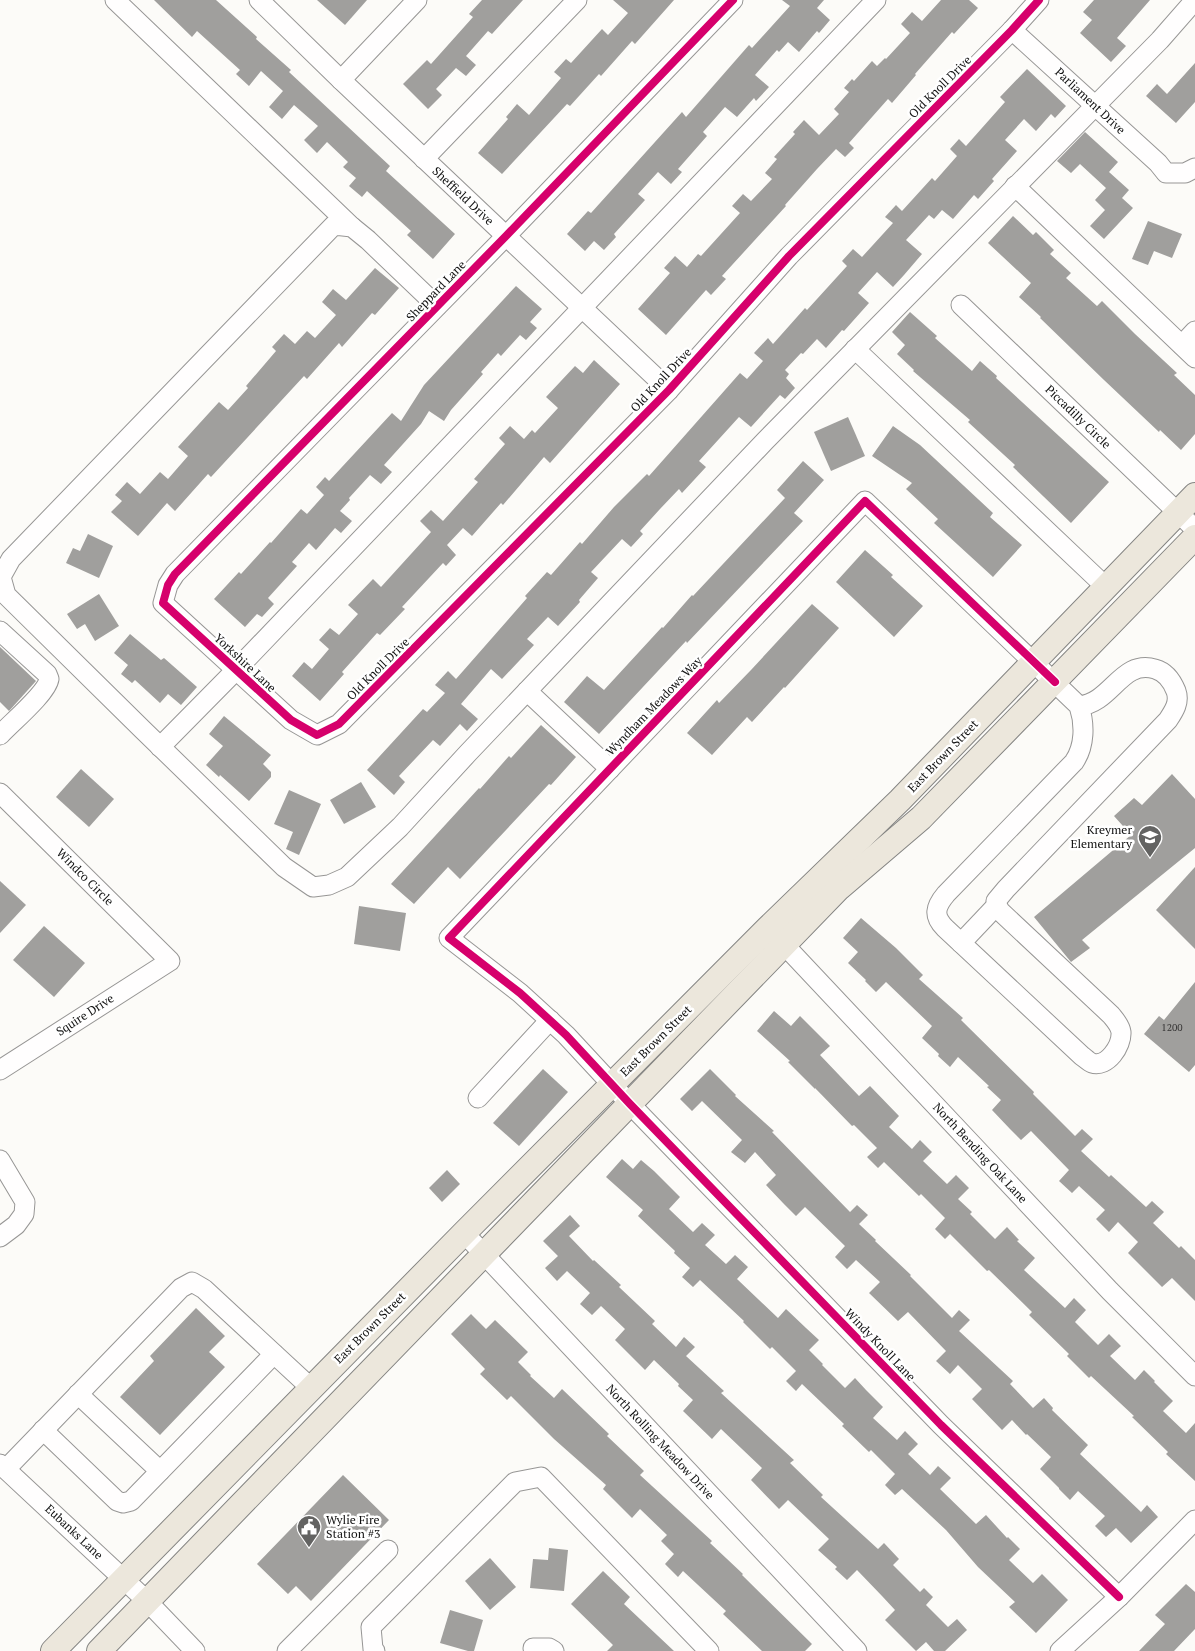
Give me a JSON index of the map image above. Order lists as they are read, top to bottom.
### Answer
{
  "streets": {
    "main road": ["East Brown Street"],
    "street": [
      "Old Knoll Drive",
      "Parliament Drive",
      "Sheffield Drive",
      "Sheppard Lane",
      "Piccadilly Circle",
      "Yorkshire Lane",
      "Wyndham Meadows Way",
      "Windco Circle",
      "Squire Drive",
      "North Bending Oak Lane",
      "Windy Knoll Lane",
      "North Rolling Meadow Drive",
      "Eubanks Lane"
    ]
  },
  "crossings": [
    ["Old Knoll Drive", "Parliament Drive"],
    ["Old Knoll Drive", "Sheffield Drive"],
    ["Old Knoll Drive", "Yorkshire Lane"],
    ["Sheffield Drive", "Sheppard Lane"],
    ["Sheppard Lane", "Yorkshire Lane"],
    ["Piccadilly Circle", "East Brown Street"],
    ["Wyndham Meadows Way", "East Brown Street"],
    ["Wyndham Meadows Way", "Windy Knoll Lane"],
    ["East Brown Street", "North Bending Oak Lane"],
    ["East Brown Street", "Windy Knoll Lane"],
    ["East Brown Street", "North Rolling Meadow Drive"],
    ["East Brown Street", "Eubanks Lane"],
    ["Windco Circle", "Squire Drive"]
  ],
  "places": {
    "school or university": ["Kreymer Elementary"],
    "public building": ["Wylie Fire Station #3"]
  },
  "house_numbers": ["1200"]
}
